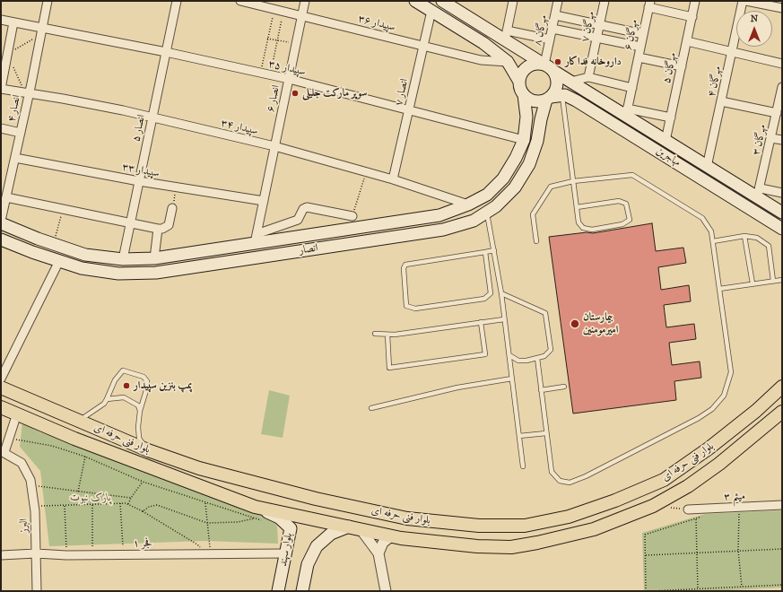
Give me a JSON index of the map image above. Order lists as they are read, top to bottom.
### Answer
{
  "streets": {
    "main road": [
      "مهاجرین",
      "انصار",
      "بلوار فنی حرفه ای",
      "بلوار سهند"
    ],
    "street": [
      "سپیدار ۳۶",
      "مهرگان ۷",
      "مهرگان ۸",
      "مهرگان ۶",
      "سپیدار ۳۵",
      "مهرگان ۵",
      "مهرگان ۴",
      "انصار ۷",
      "انصار ۶",
      "انصار ۴",
      "سپیدار ۳۴",
      "انصار ۵",
      "مهرگان ۳",
      "سپیدار ۳۳",
      "میثم ۳",
      "البرز",
      "فجر ۱"
    ]
  },
  "crossings": [
    ["سپیدار ۳۶", "انصار ۷"],
    ["سپیدار ۳۶", "انصار ۶"],
    ["مهرگان ۸", "مهاجرین"],
    ["مهرگان ۸", "انصار"],
    ["مهرگان ۶", "مهاجرین"],
    ["سپیدار ۳۵", "انصار ۷"],
    ["سپیدار ۳۵", "انصار ۶"],
    ["سپیدار ۳۵", "انصار ۴"],
    ["سپیدار ۳۵", "انصار ۵"],
    ["سپیدار ۳۵", "انصار"],
    ["مهرگان ۵", "مهاجرین"],
    ["مهرگان ۴", "مهاجرین"],
    ["انصار ۷", "سپیدار ۳۴"],
    ["انصار ۶", "سپیدار ۳۴"],
    ["انصار ۶", "سپیدار ۳۳"],
    ["انصار ۶", "انصار"],
    ["انصار ۴", "سپیدار ۳۴"],
    ["انصار ۴", "سپیدار ۳۳"],
    ["انصار ۴", "انصار"],
    ["سپیدار ۳۴", "انصار ۵"],
    ["سپیدار ۳۴", "انصار"],
    ["انصار ۵", "سپیدار ۳۳"],
    ["انصار ۵", "انصار"],
    ["مهرگان ۳", "مهاجرین"],
    ["مهاجرین", "انصار"],
    ["بلوار فنی حرفه ای", "بلوار سهند"],
    ["البرز", "فجر ۱"],
    ["فجر ۱", "بلوار سهند"]
  ],
  "parks": ["پارک نبوت"],
  "places": [
    "داروخانه فداکار",
    "سوپر مارکت جلیلی",
    "بیمارستان امیرمومنین",
    "پمپ بنزین سپیدار"
  ],
  "north": "top"
}
